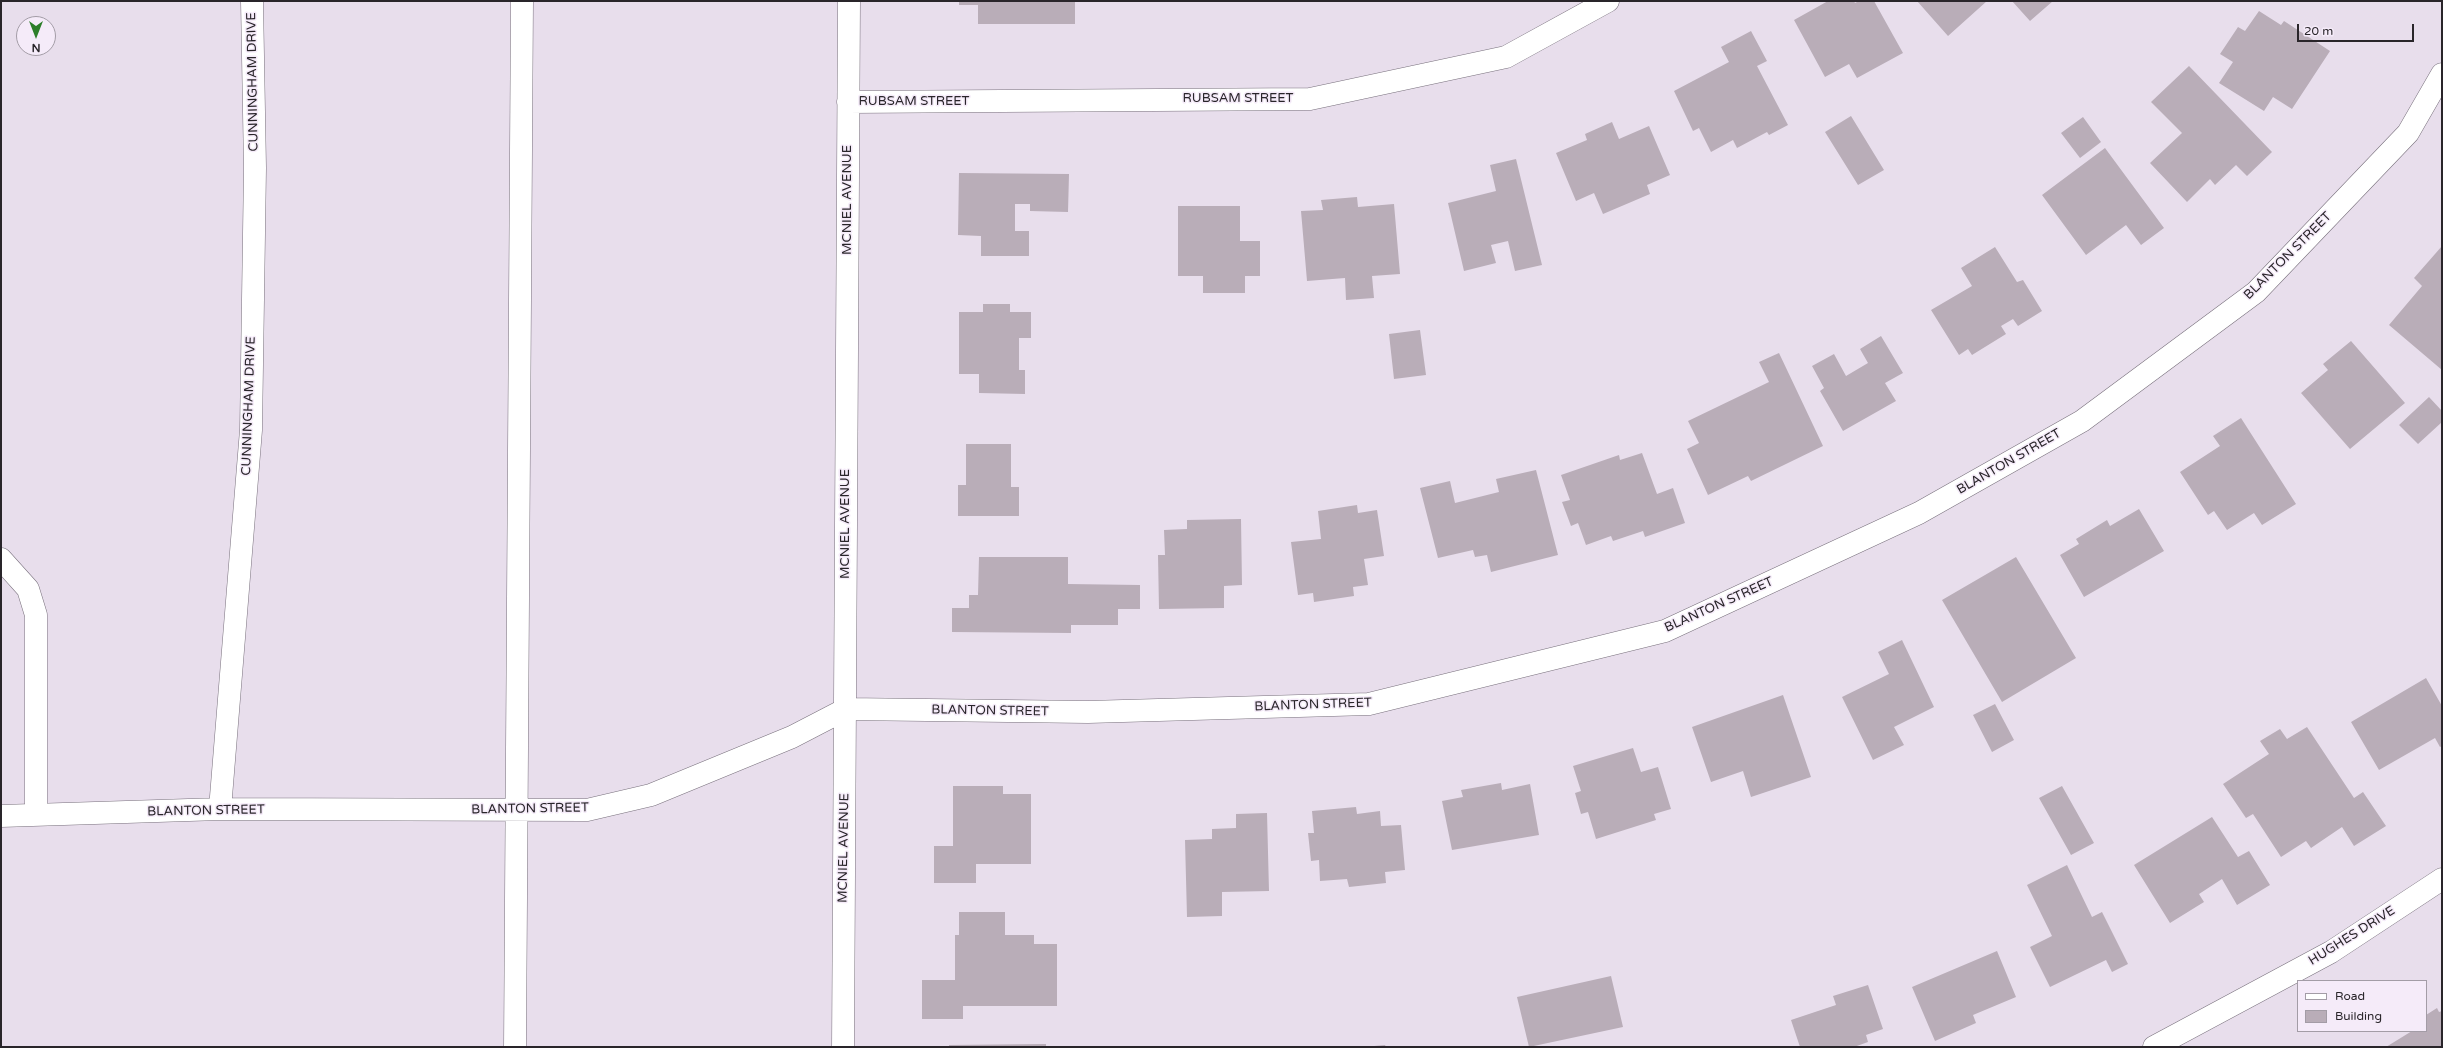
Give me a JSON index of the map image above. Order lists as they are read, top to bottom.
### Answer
{
  "streets": {
    "street": [
      "CUNNINGHAM DRIVE",
      "RUBSAM STREET",
      "MCNIEL AVENUE",
      "BLANTON STREET",
      "HUGHES DRIVE"
    ]
  },
  "crossings": [
    ["CUNNINGHAM DRIVE", "BLANTON STREET"],
    ["RUBSAM STREET", "MCNIEL AVENUE"],
    ["MCNIEL AVENUE", "BLANTON STREET"]
  ],
  "legend": ["Road", "Building"],
  "scale_bar": "20 m",
  "north": "bottom"
}
